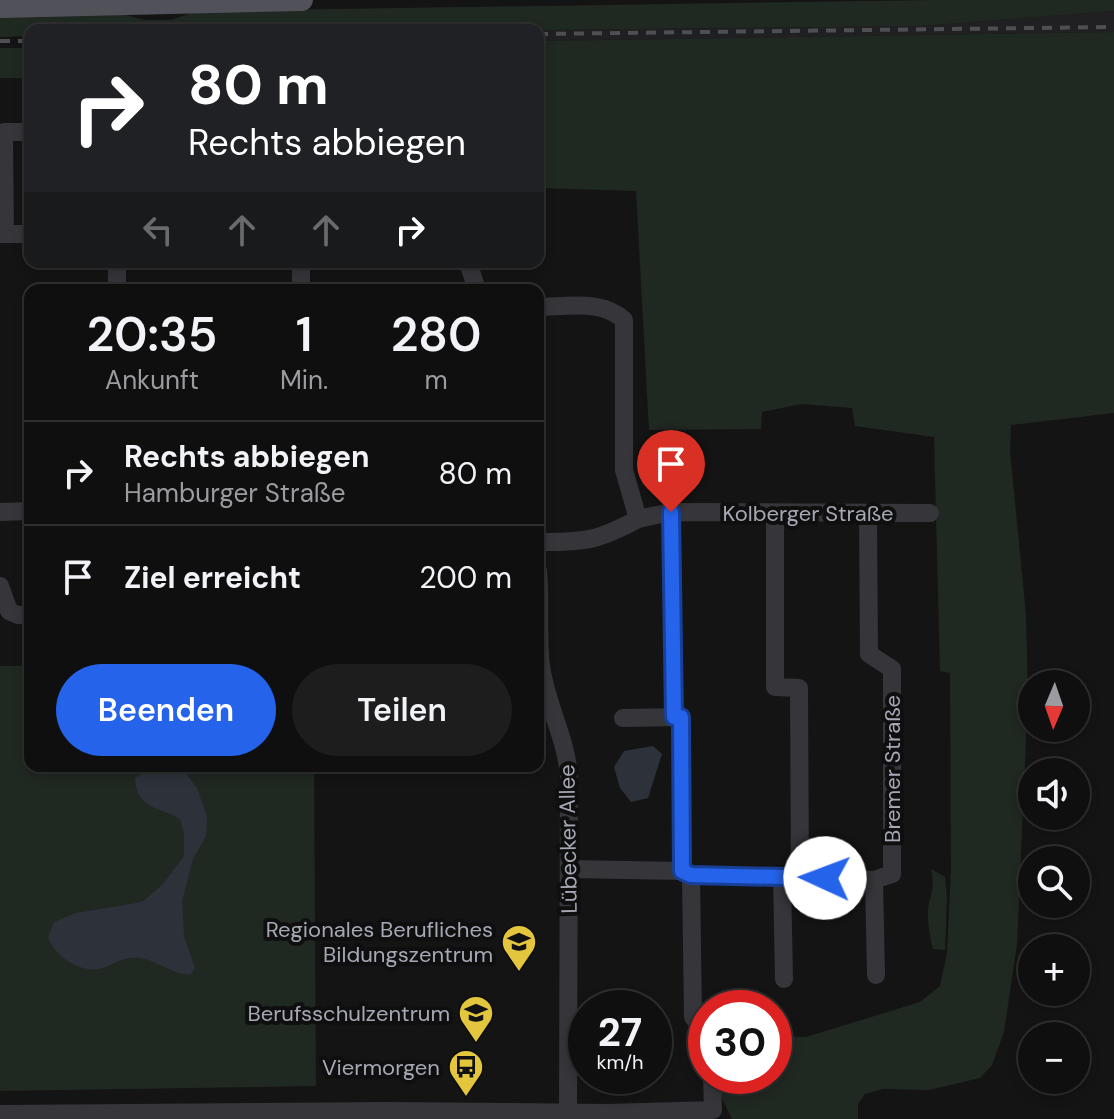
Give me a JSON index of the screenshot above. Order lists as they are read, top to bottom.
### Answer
{
  "streets": {
    "street": ["Kolberger Straße", "Bremer Straße", "Lübecker Allee"]
  },
  "crossings": [
    ["Kolberger Straße", "Bremer Straße"]
  ],
  "places": {
    "school or university": ["Regionales Berufliches Bildungszentrum", "Berufsschulzentrum"],
    "bus stop": ["Viermorgen"]
  },
  "north": "bottom",
  "page": {
    "turn": ["80 m", "Rechts abbiegen"],
    "eta": [
      "20:35",
      "Ankunft",
      "1",
      "Min.",
      "280",
      "m"
    ],
    "list": [
      {
        "name": "Rechts abbiegen",
        "note": "Hamburger Straße",
        "value": "80 m"
      },
      {
        "name": "Ziel erreicht",
        "value": "200 m"
      }
    ],
    "buttons": ["Beenden", "Teilen"],
    "map_buttons": ["+", "−"],
    "speed": "27 km/h",
    "limit": "30"
  }
}
